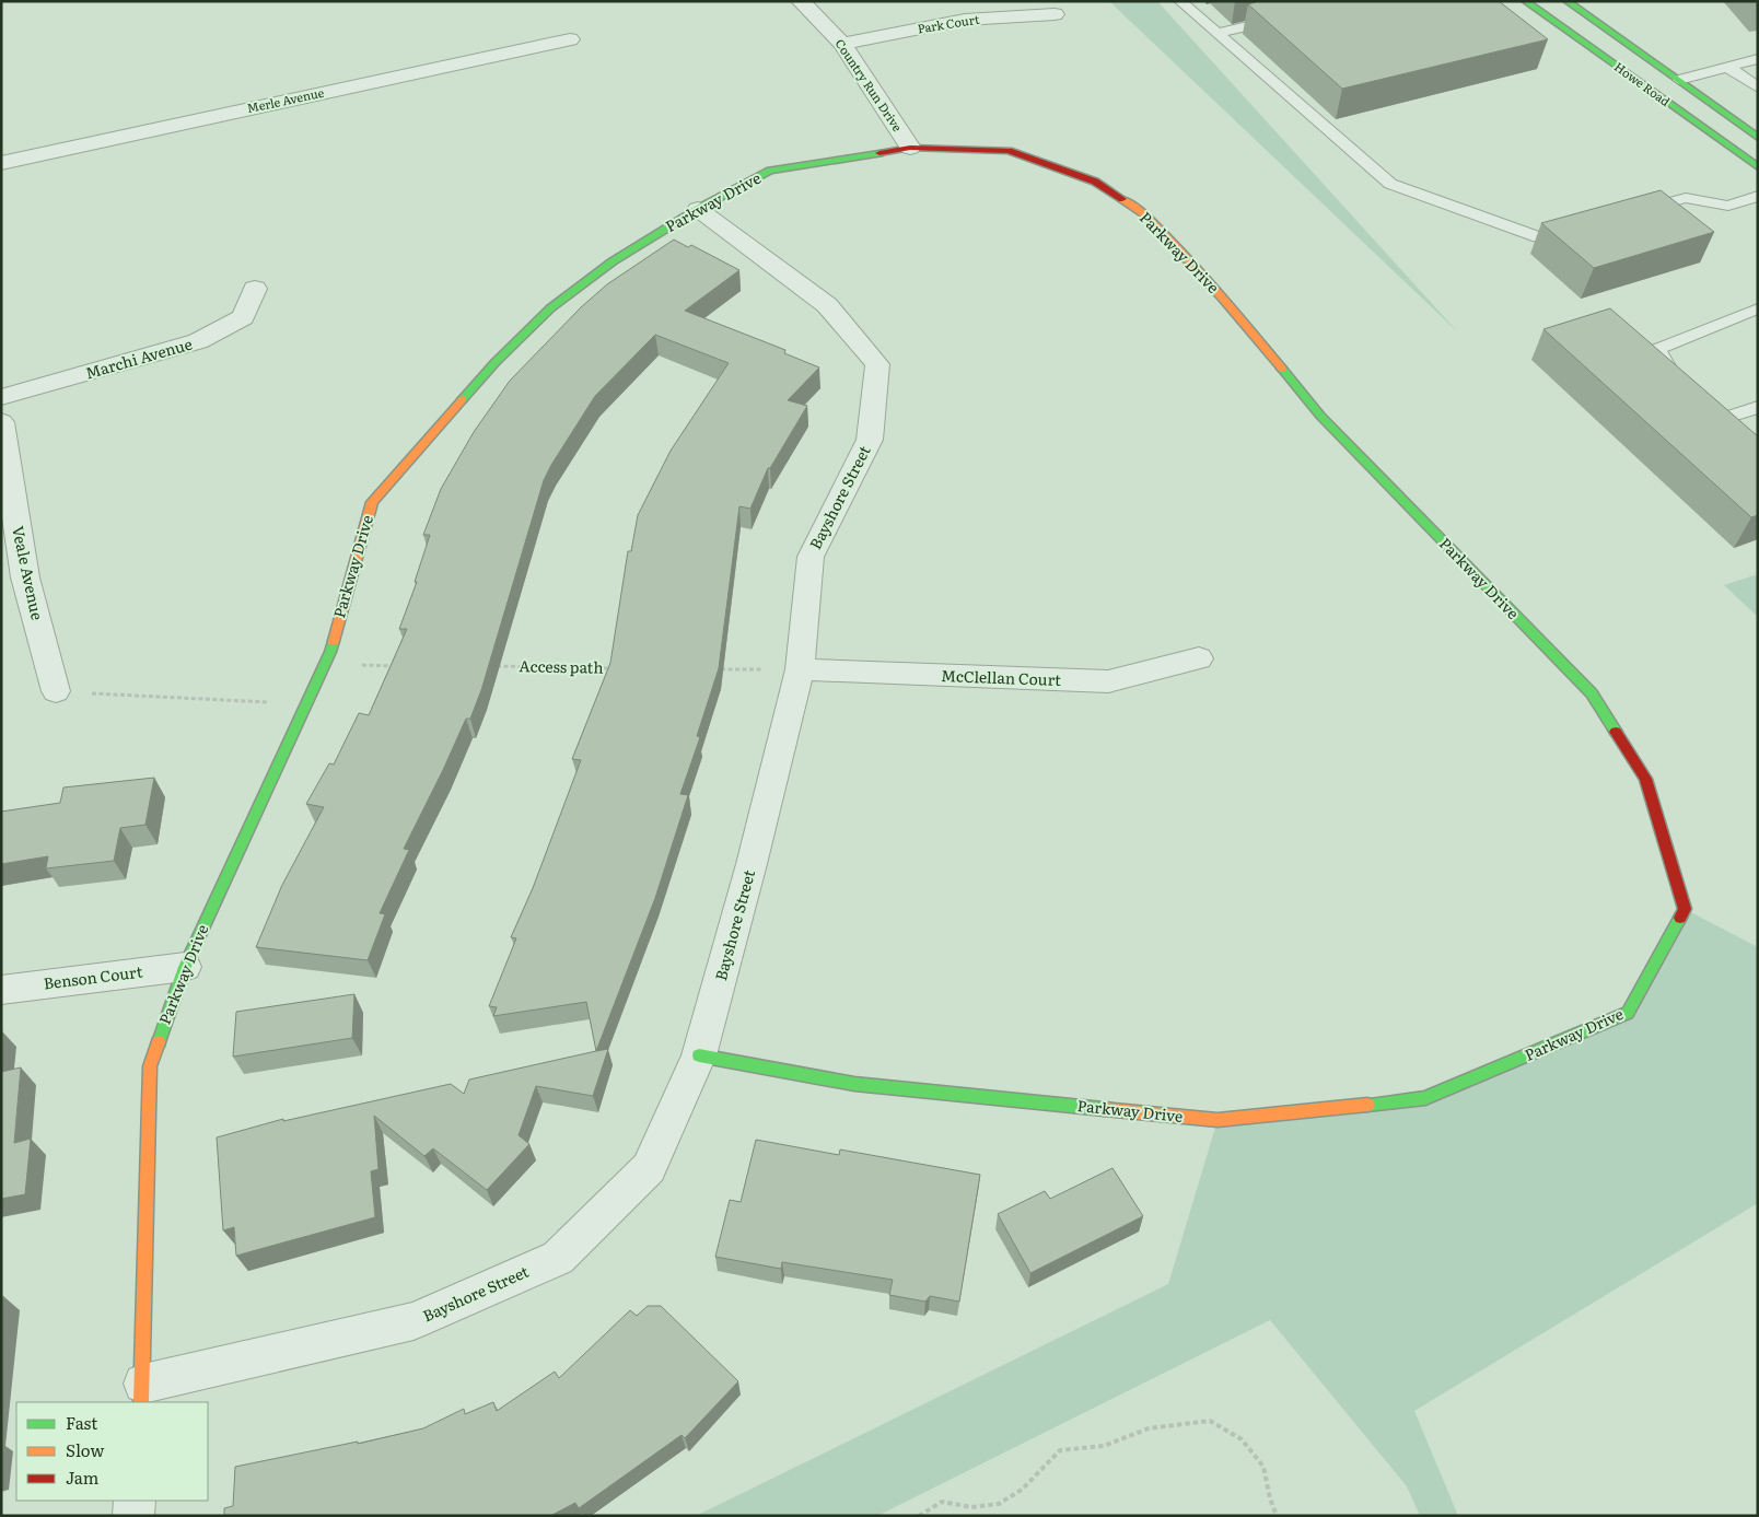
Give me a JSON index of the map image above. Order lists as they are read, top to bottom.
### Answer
{
  "streets": {
    "street": [
      "Park Court",
      "Howe Road",
      "Country Run Drive",
      "Merle Avenue",
      "Parkway Drive",
      "Marchi Avenue",
      "Bayshore Street",
      "Veale Avenue",
      "McClellan Court",
      "Benson Court"
    ],
    "path": ["Access path"]
  },
  "crossings": [
    ["Park Court", "Country Run Drive"],
    ["Country Run Drive", "Parkway Drive"],
    ["Parkway Drive", "Bayshore Street"],
    ["Parkway Drive", "Benson Court"],
    ["Bayshore Street", "McClellan Court"]
  ],
  "legend": ["Fast", "Slow", "Jam"]
}
